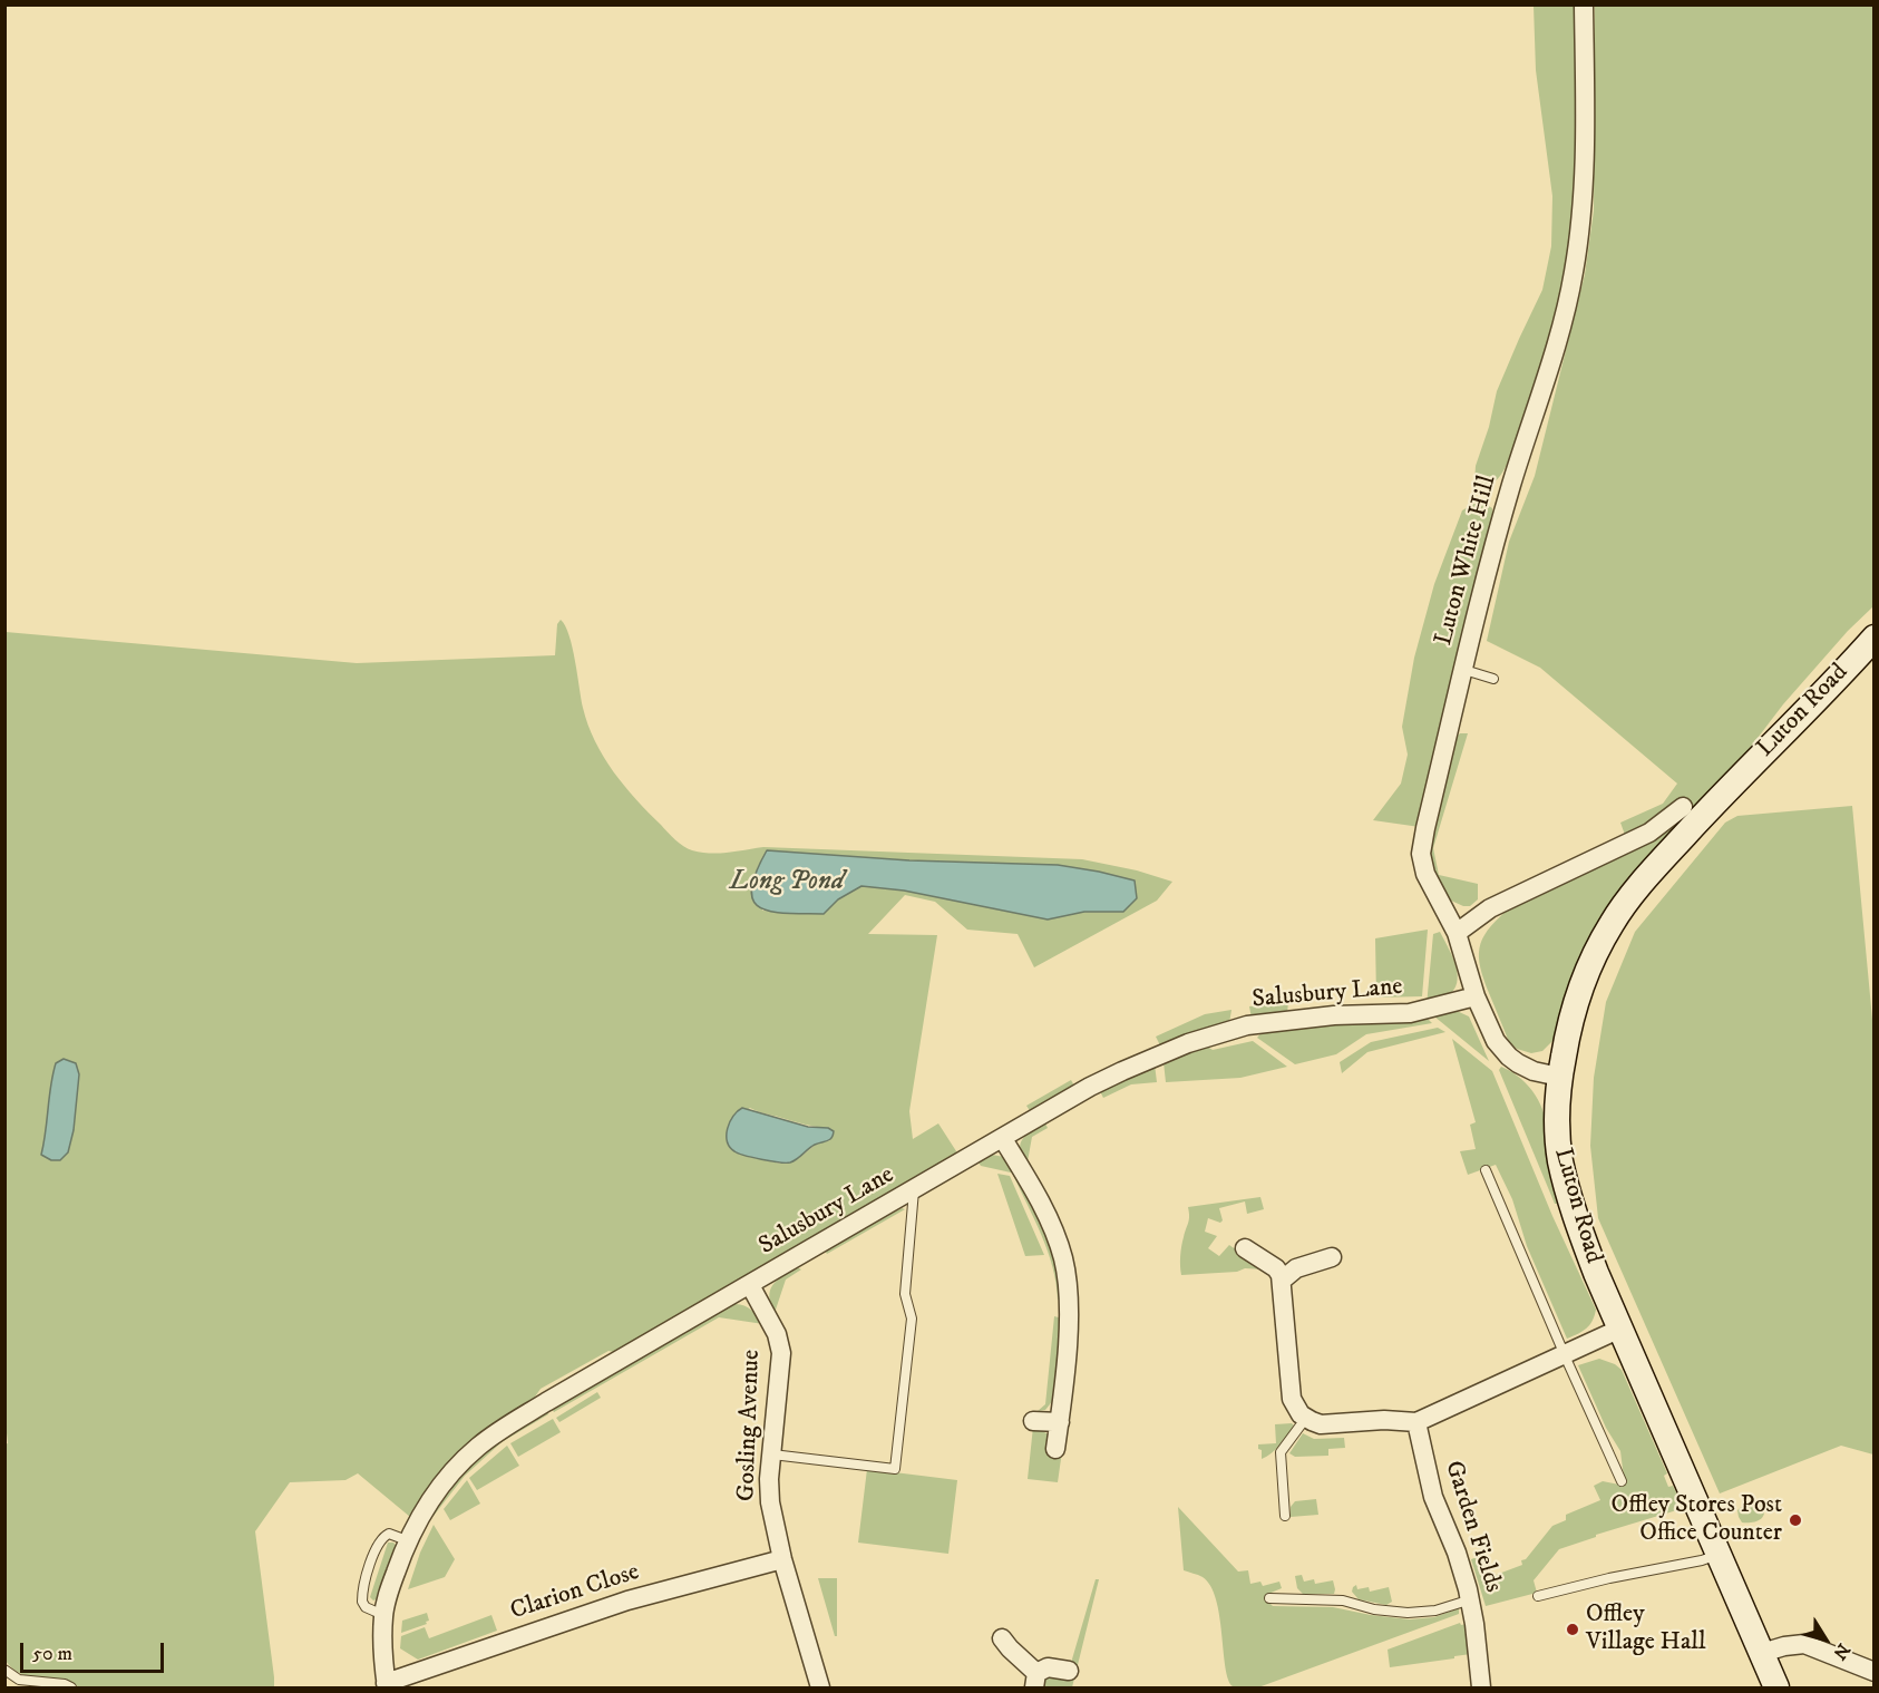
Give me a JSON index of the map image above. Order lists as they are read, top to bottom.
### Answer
{
  "streets": {
    "street": [
      "Luton White Hill",
      "Luton Road",
      "Salusbury Lane",
      "Gosling Avenue",
      "Garden Fields",
      "Clarion Close"
    ]
  },
  "crossings": [
    ["Luton White Hill", "Luton Road"],
    ["Luton White Hill", "Salusbury Lane"],
    ["Salusbury Lane", "Gosling Avenue"],
    ["Salusbury Lane", "Clarion Close"],
    ["Gosling Avenue", "Clarion Close"]
  ],
  "water": ["Long Pond"],
  "places": ["Offley Stores Post Office Counter", "Offley Village Hall"],
  "scale_bar": "50 m",
  "north": "bottom right"
}
